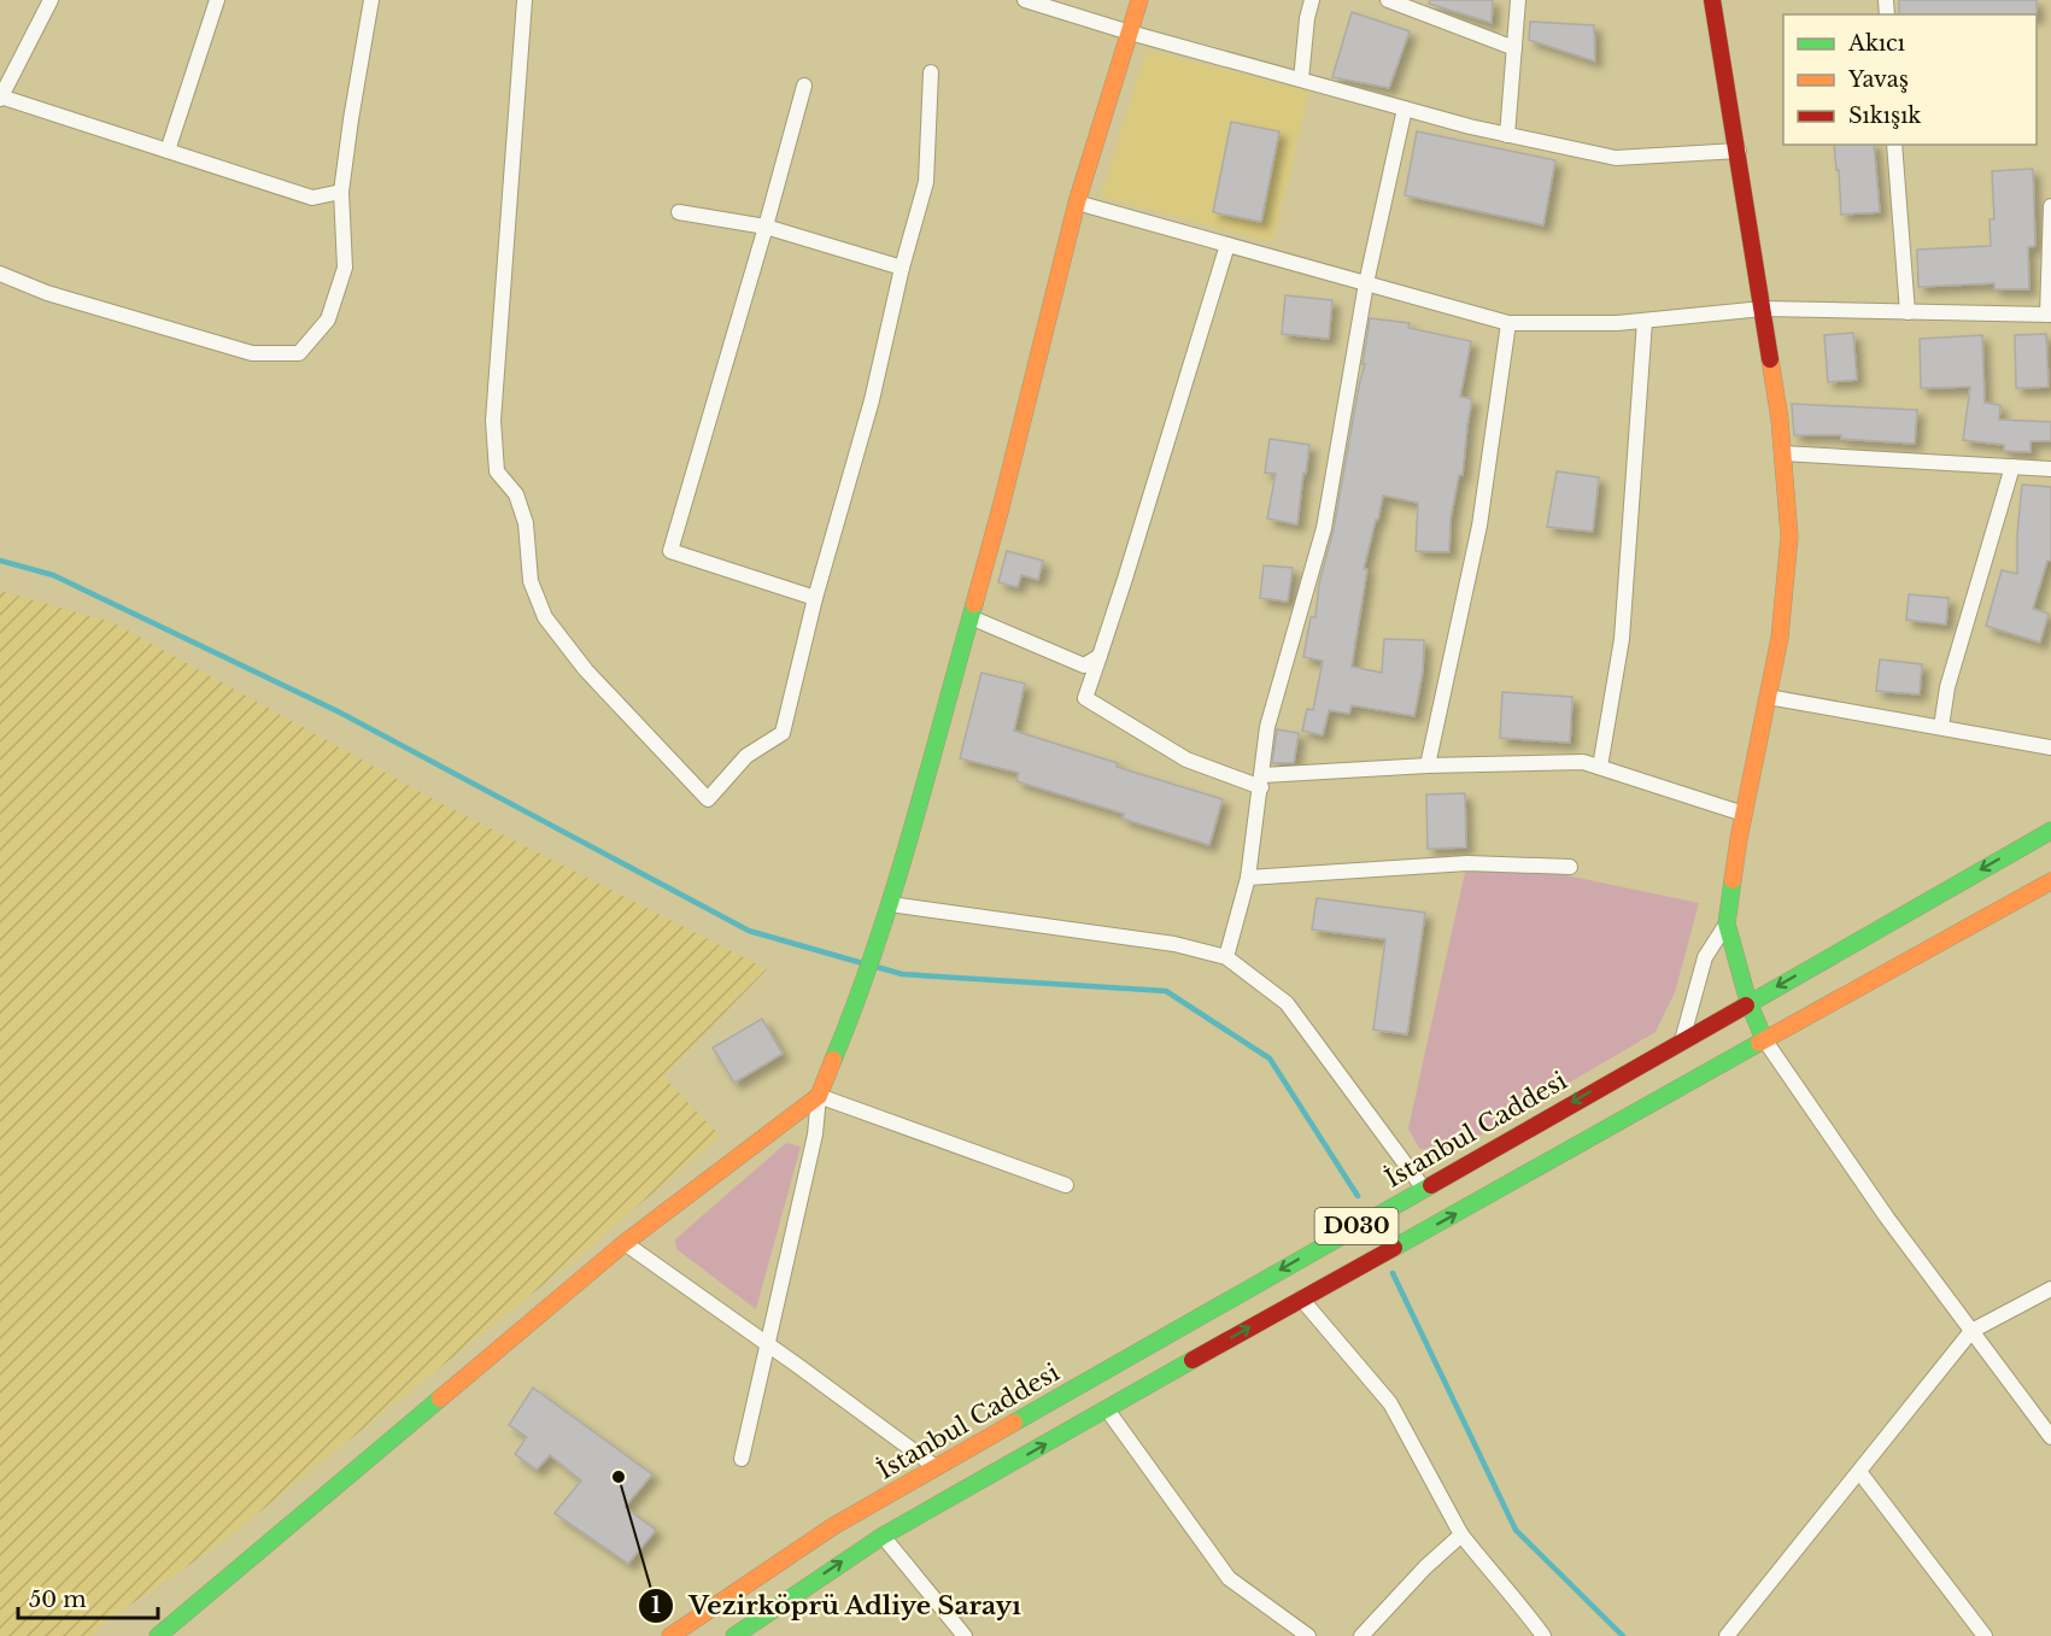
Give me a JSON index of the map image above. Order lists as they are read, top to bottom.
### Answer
{
  "streets": {
    "main road": ["İstanbul Caddesi", "D030"]
  },
  "places": ["Vezirköprü Adliye Sarayı"],
  "legend": ["Akıcı", "Yavaş", "Sıkışık"],
  "scale_bar": "50 m"
}
